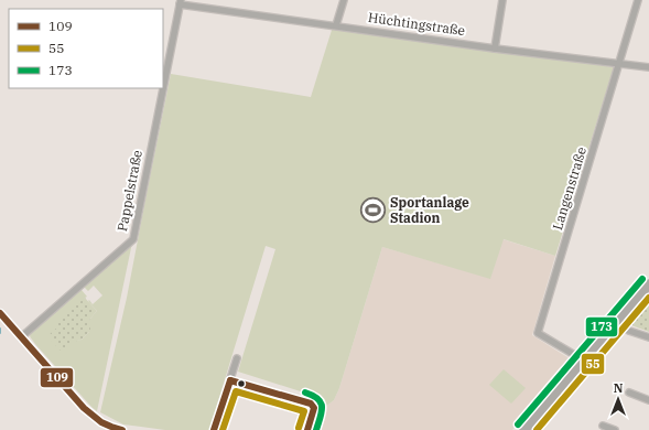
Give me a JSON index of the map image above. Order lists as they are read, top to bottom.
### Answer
{
  "streets": {
    "street": ["Hüchtingstraße", "Langenstraße", "Pappelstraße"]
  },
  "crossings": [
    ["Hüchtingstraße", "Langenstraße"],
    ["Hüchtingstraße", "Pappelstraße"]
  ],
  "places": {
    "sports": ["Sportanlage Stadion"]
  },
  "lines": ["transit line 173", "transit line 55", "transit line 109"],
  "legend": ["109", "55", "173"],
  "north": "top"
}
